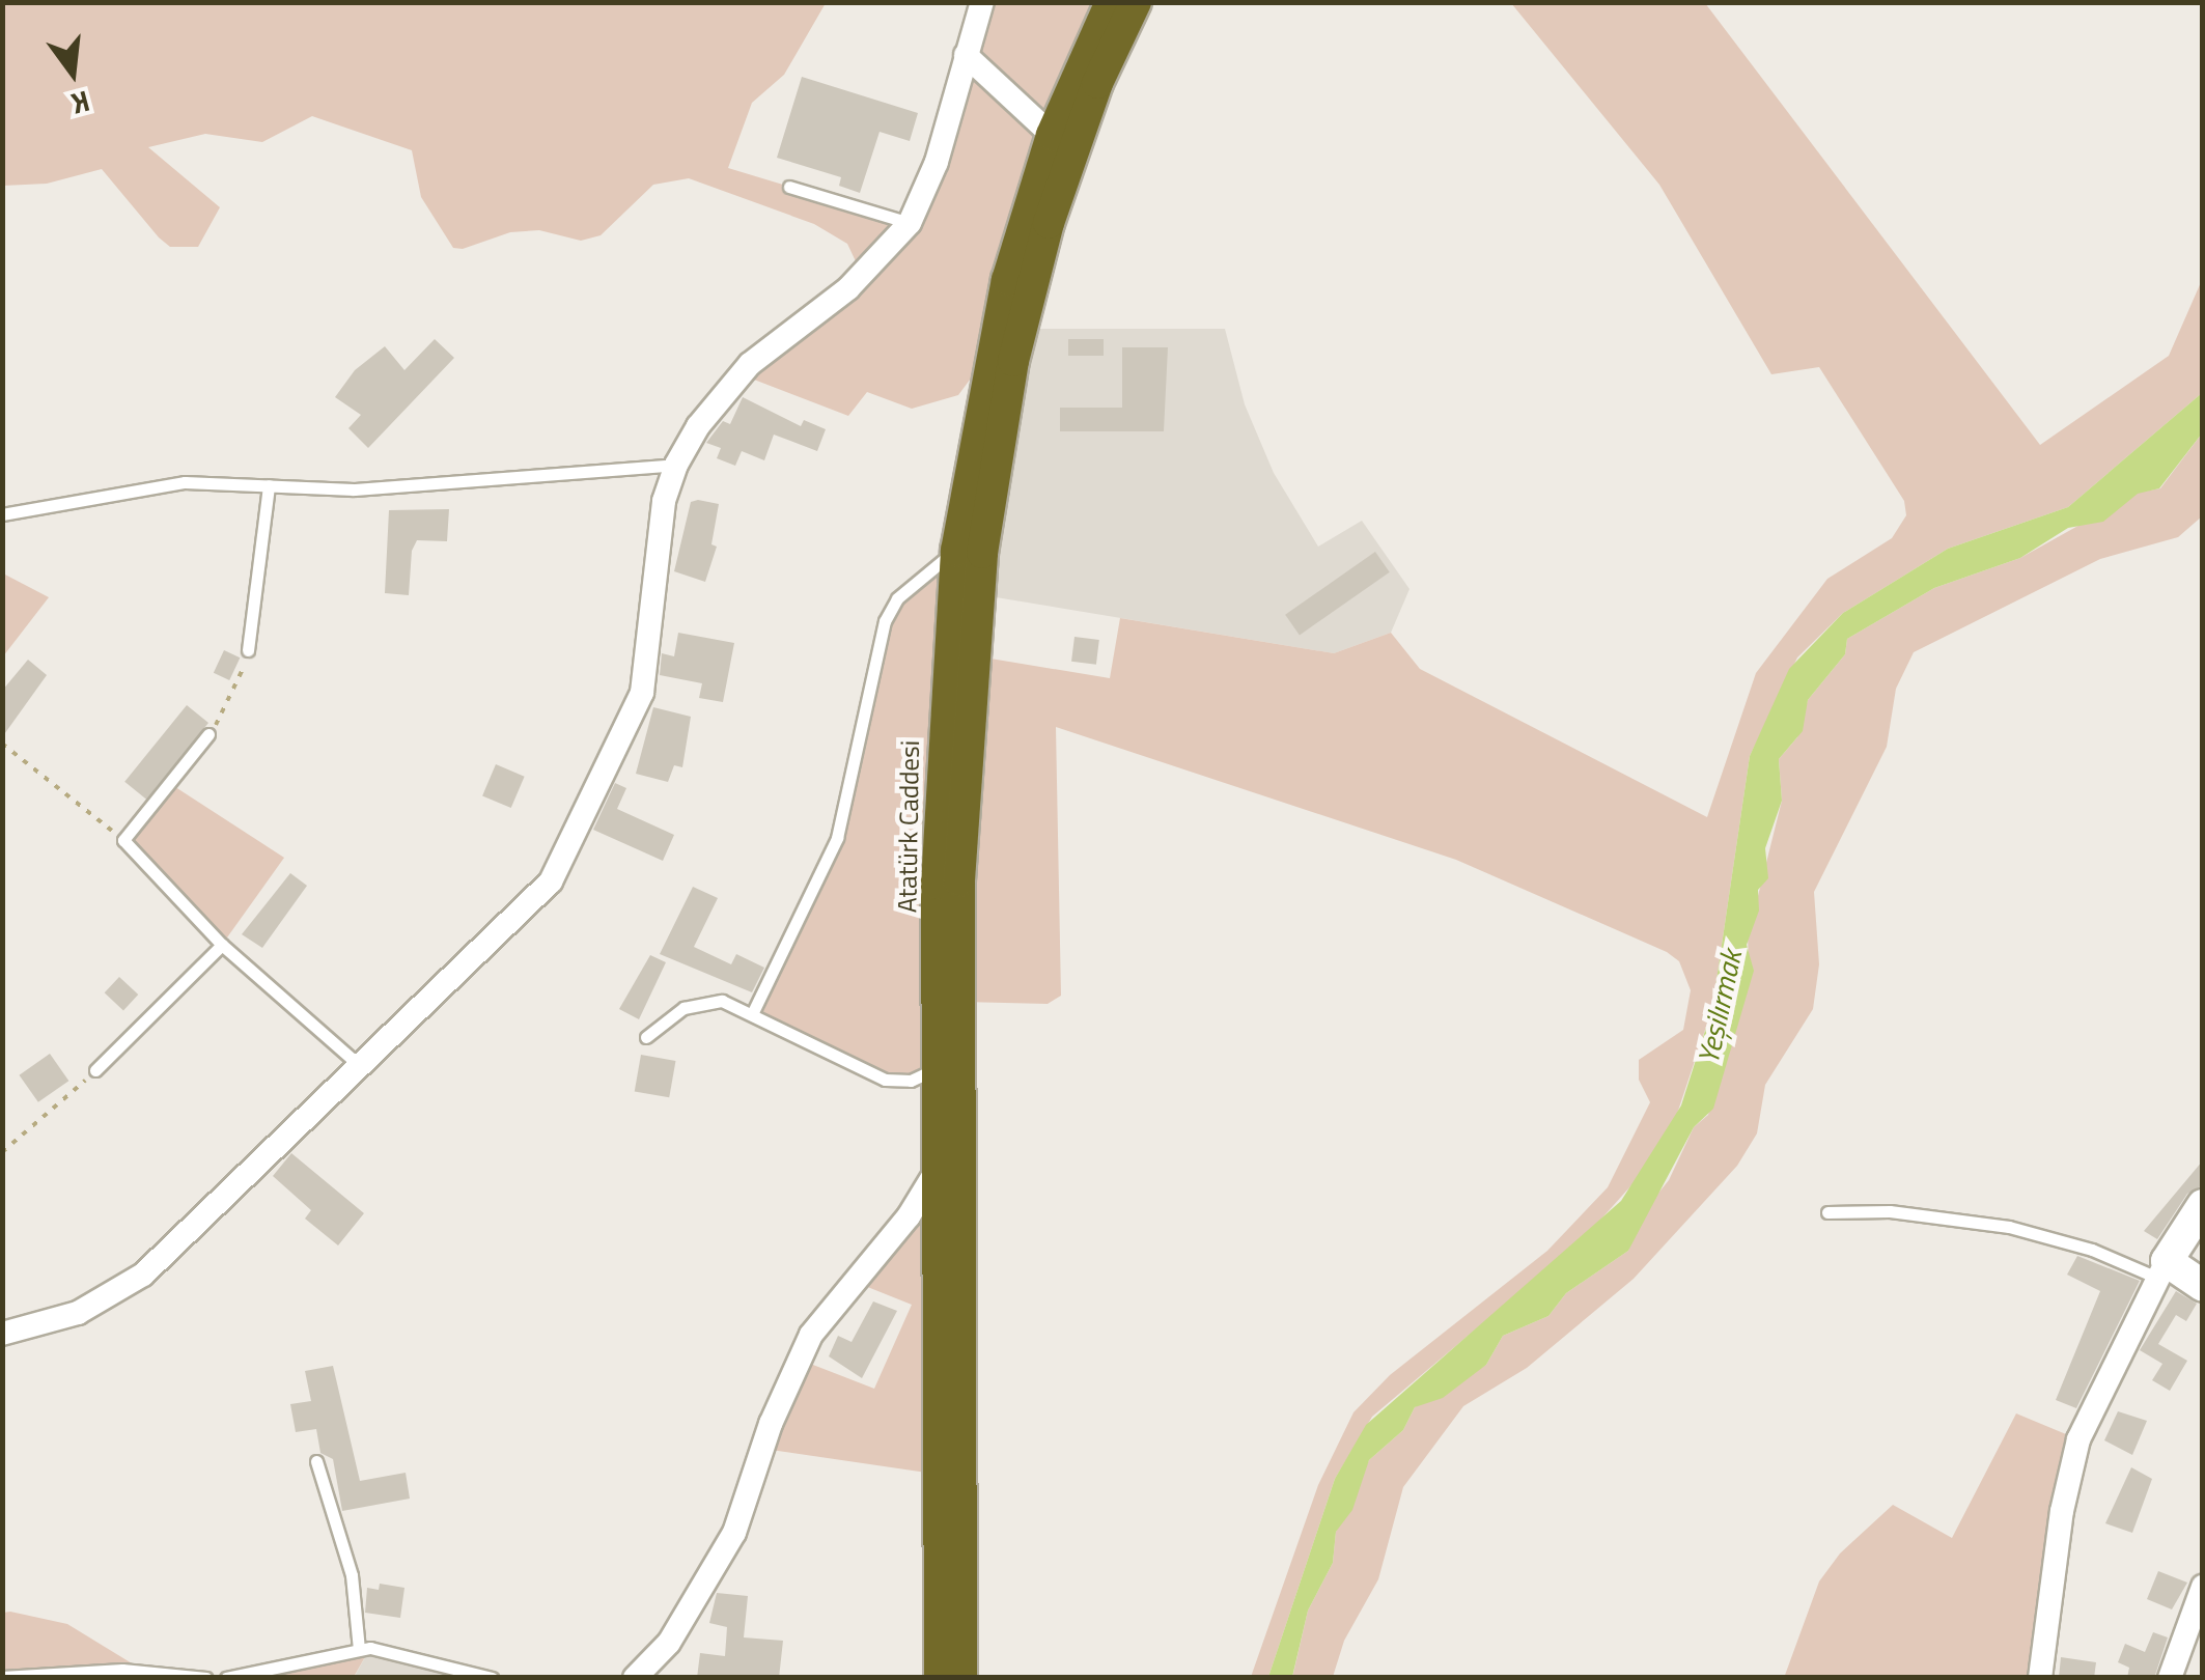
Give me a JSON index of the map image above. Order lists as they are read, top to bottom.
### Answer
{
  "streets": {
    "highway": ["Atatürk Caddesi"]
  },
  "water": ["Yeşilırmak"],
  "north": "bottom"
}
